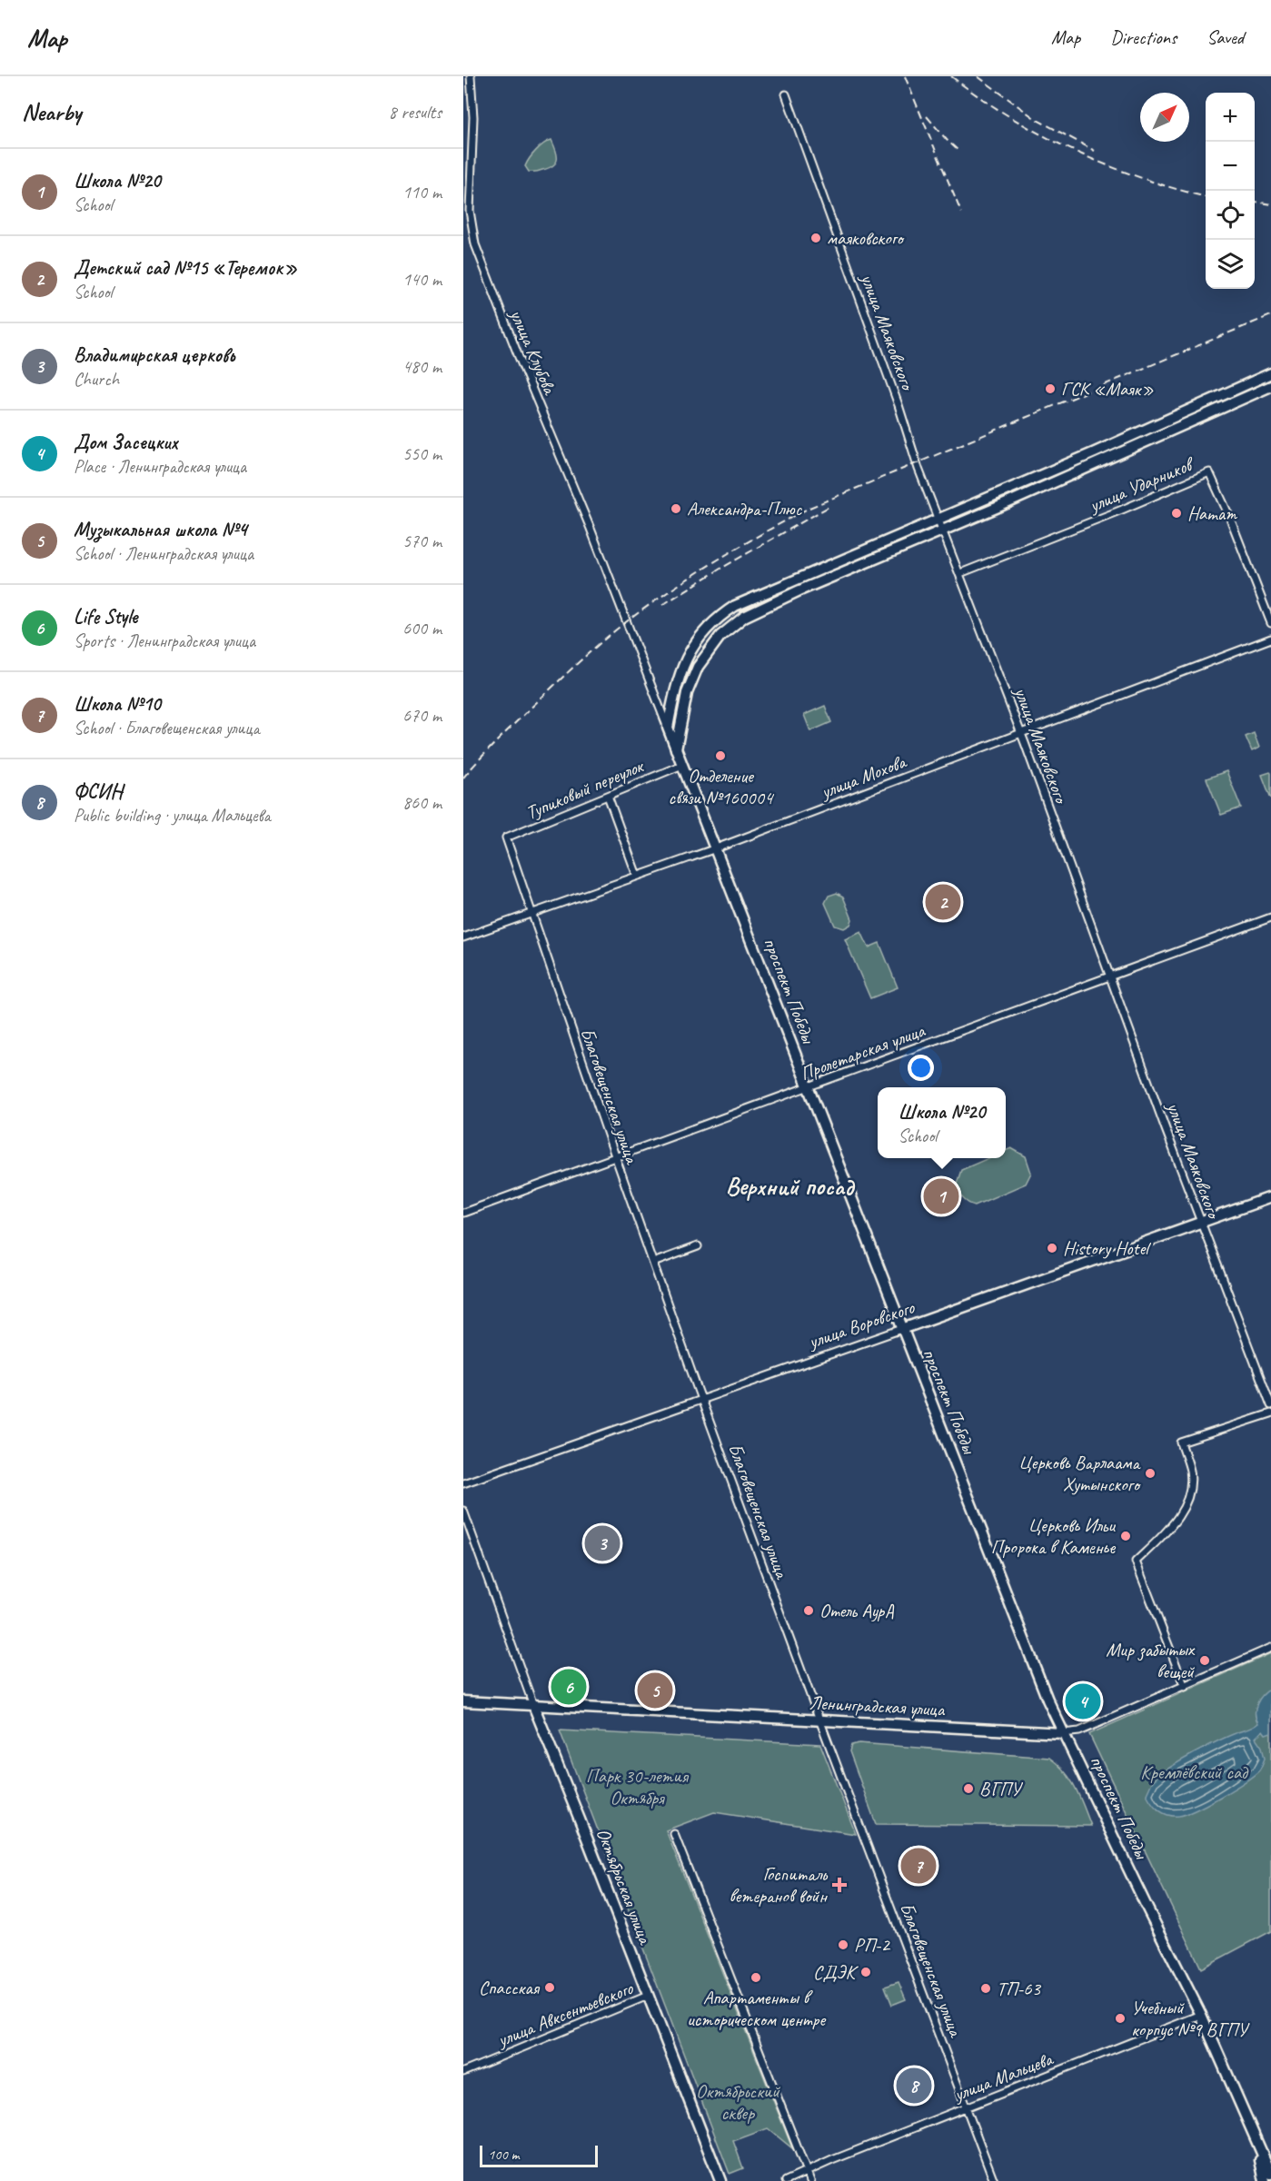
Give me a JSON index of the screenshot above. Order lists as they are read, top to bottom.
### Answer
{
  "streets": {
    "main road": [
      "проспект Победы",
      "улица Воровского",
      "Ленинградская улица",
      "Октябрьская улица"
    ],
    "street": [
      "улица Маяковского",
      "улица Клубова",
      "улица Ударников",
      "улица Мохова",
      "Тупиковый переулок",
      "Пролетарская улица",
      "Благовещенская улица",
      "улица Авксентьевского",
      "улица Мальцева"
    ]
  },
  "crossings": [
    ["улица Маяковского", "улица Ударников"],
    ["улица Маяковского", "улица Мохова"],
    ["улица Маяковского", "Пролетарская улица"],
    ["улица Маяковского", "улица Воровского"],
    ["улица Клубова", "проспект Победы"],
    ["улица Мохова", "проспект Победы"],
    ["улица Мохова", "Благовещенская улица"],
    ["Тупиковый переулок", "проспект Победы"],
    ["Тупиковый переулок", "Благовещенская улица"],
    ["проспект Победы", "Пролетарская улица"],
    ["проспект Победы", "улица Воровского"],
    ["проспект Победы", "Ленинградская улица"],
    ["проспект Победы", "улица Мальцева"],
    ["Пролетарская улица", "Благовещенская улица"],
    ["Благовещенская улица", "улица Воровского"],
    ["Благовещенская улица", "Ленинградская улица"],
    ["Благовещенская улица", "улица Мальцева"],
    ["Ленинградская улица", "Октябрьская улица"],
    ["Октябрьская улица", "улица Авксентьевского"]
  ],
  "districts": ["Верхний посад"],
  "parks": ["Кремлёвский сад", "Парк 30-летия Октября", "Октябрьский сквер"],
  "places": {
    "other": [
      "маяковского",
      "ГСК «Маяк»",
      "Александра-Плюс",
      "Hamam",
      "Отделение связи №160004",
      "History Hotel",
      "Церковь Варлаама Хутынского",
      "Церковь Ильи Пророка в Каменье",
      "Отель АурА",
      "Мир забытых вещей",
      "ВГПУ",
      "РП-2",
      "СДЭК",
      "Апартаменты в историческом центре",
      "Спасская",
      "ТП-63",
      "Учебный корпус №9 ВГПУ"
    ],
    "health": ["Госпиталь ветеранов войн"]
  },
  "scale_bar": "100 m",
  "north": "top right",
  "page": {
    "header": "Map",
    "nav": ["Map", "Directions", "Saved"],
    "heading": ["Nearby", "8 results"],
    "map_buttons": ["+", "−"],
    "list": [
      {
        "mark": "1",
        "name": "Школа №20",
        "note": "School",
        "value": "110 m"
      },
      {
        "mark": "2",
        "name": "Детский сад №15 «Теремок»",
        "note": "School",
        "value": "140 m"
      },
      {
        "mark": "3",
        "name": "Владимирская церковь",
        "note": "Church",
        "value": "480 m"
      },
      {
        "mark": "4",
        "name": "Дом Засецких",
        "note": "Place · Ленинградская улица",
        "value": "550 m"
      },
      {
        "mark": "5",
        "name": "Музыкальная школа №4",
        "note": "School · Ленинградская улица",
        "value": "570 m"
      },
      {
        "mark": "6",
        "name": "Life Style",
        "note": "Sports · Ленинградская улица",
        "value": "600 m"
      },
      {
        "mark": "7",
        "name": "Школа №10",
        "note": "School · Благовещенская улица",
        "value": "670 m"
      },
      {
        "mark": "8",
        "name": "ФСИН",
        "note": "Public building · улица Мальцева",
        "value": "860 m"
      }
    ],
    "pins": [
      "2",
      "1",
      "3",
      "6",
      "5",
      "4",
      "7",
      "8"
    ],
    "popup": ["Школа №20", "School"],
    "scale": "100 m"
  }
}
